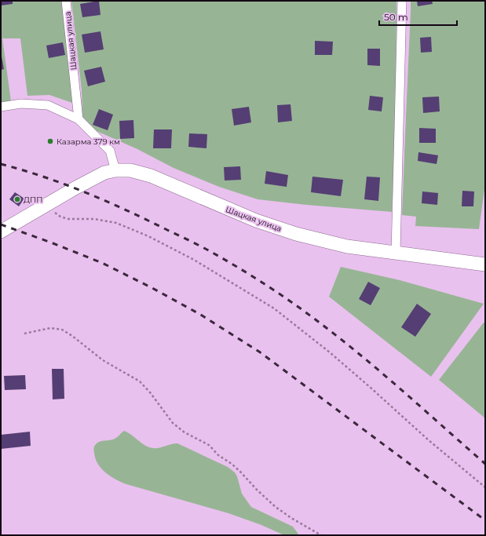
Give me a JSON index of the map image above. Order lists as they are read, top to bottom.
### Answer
{
  "streets": {
    "main road": ["Шацкая улица"]
  },
  "places": ["Казарма 379 км", "ДПП"],
  "scale_bar": "50 m"
}
